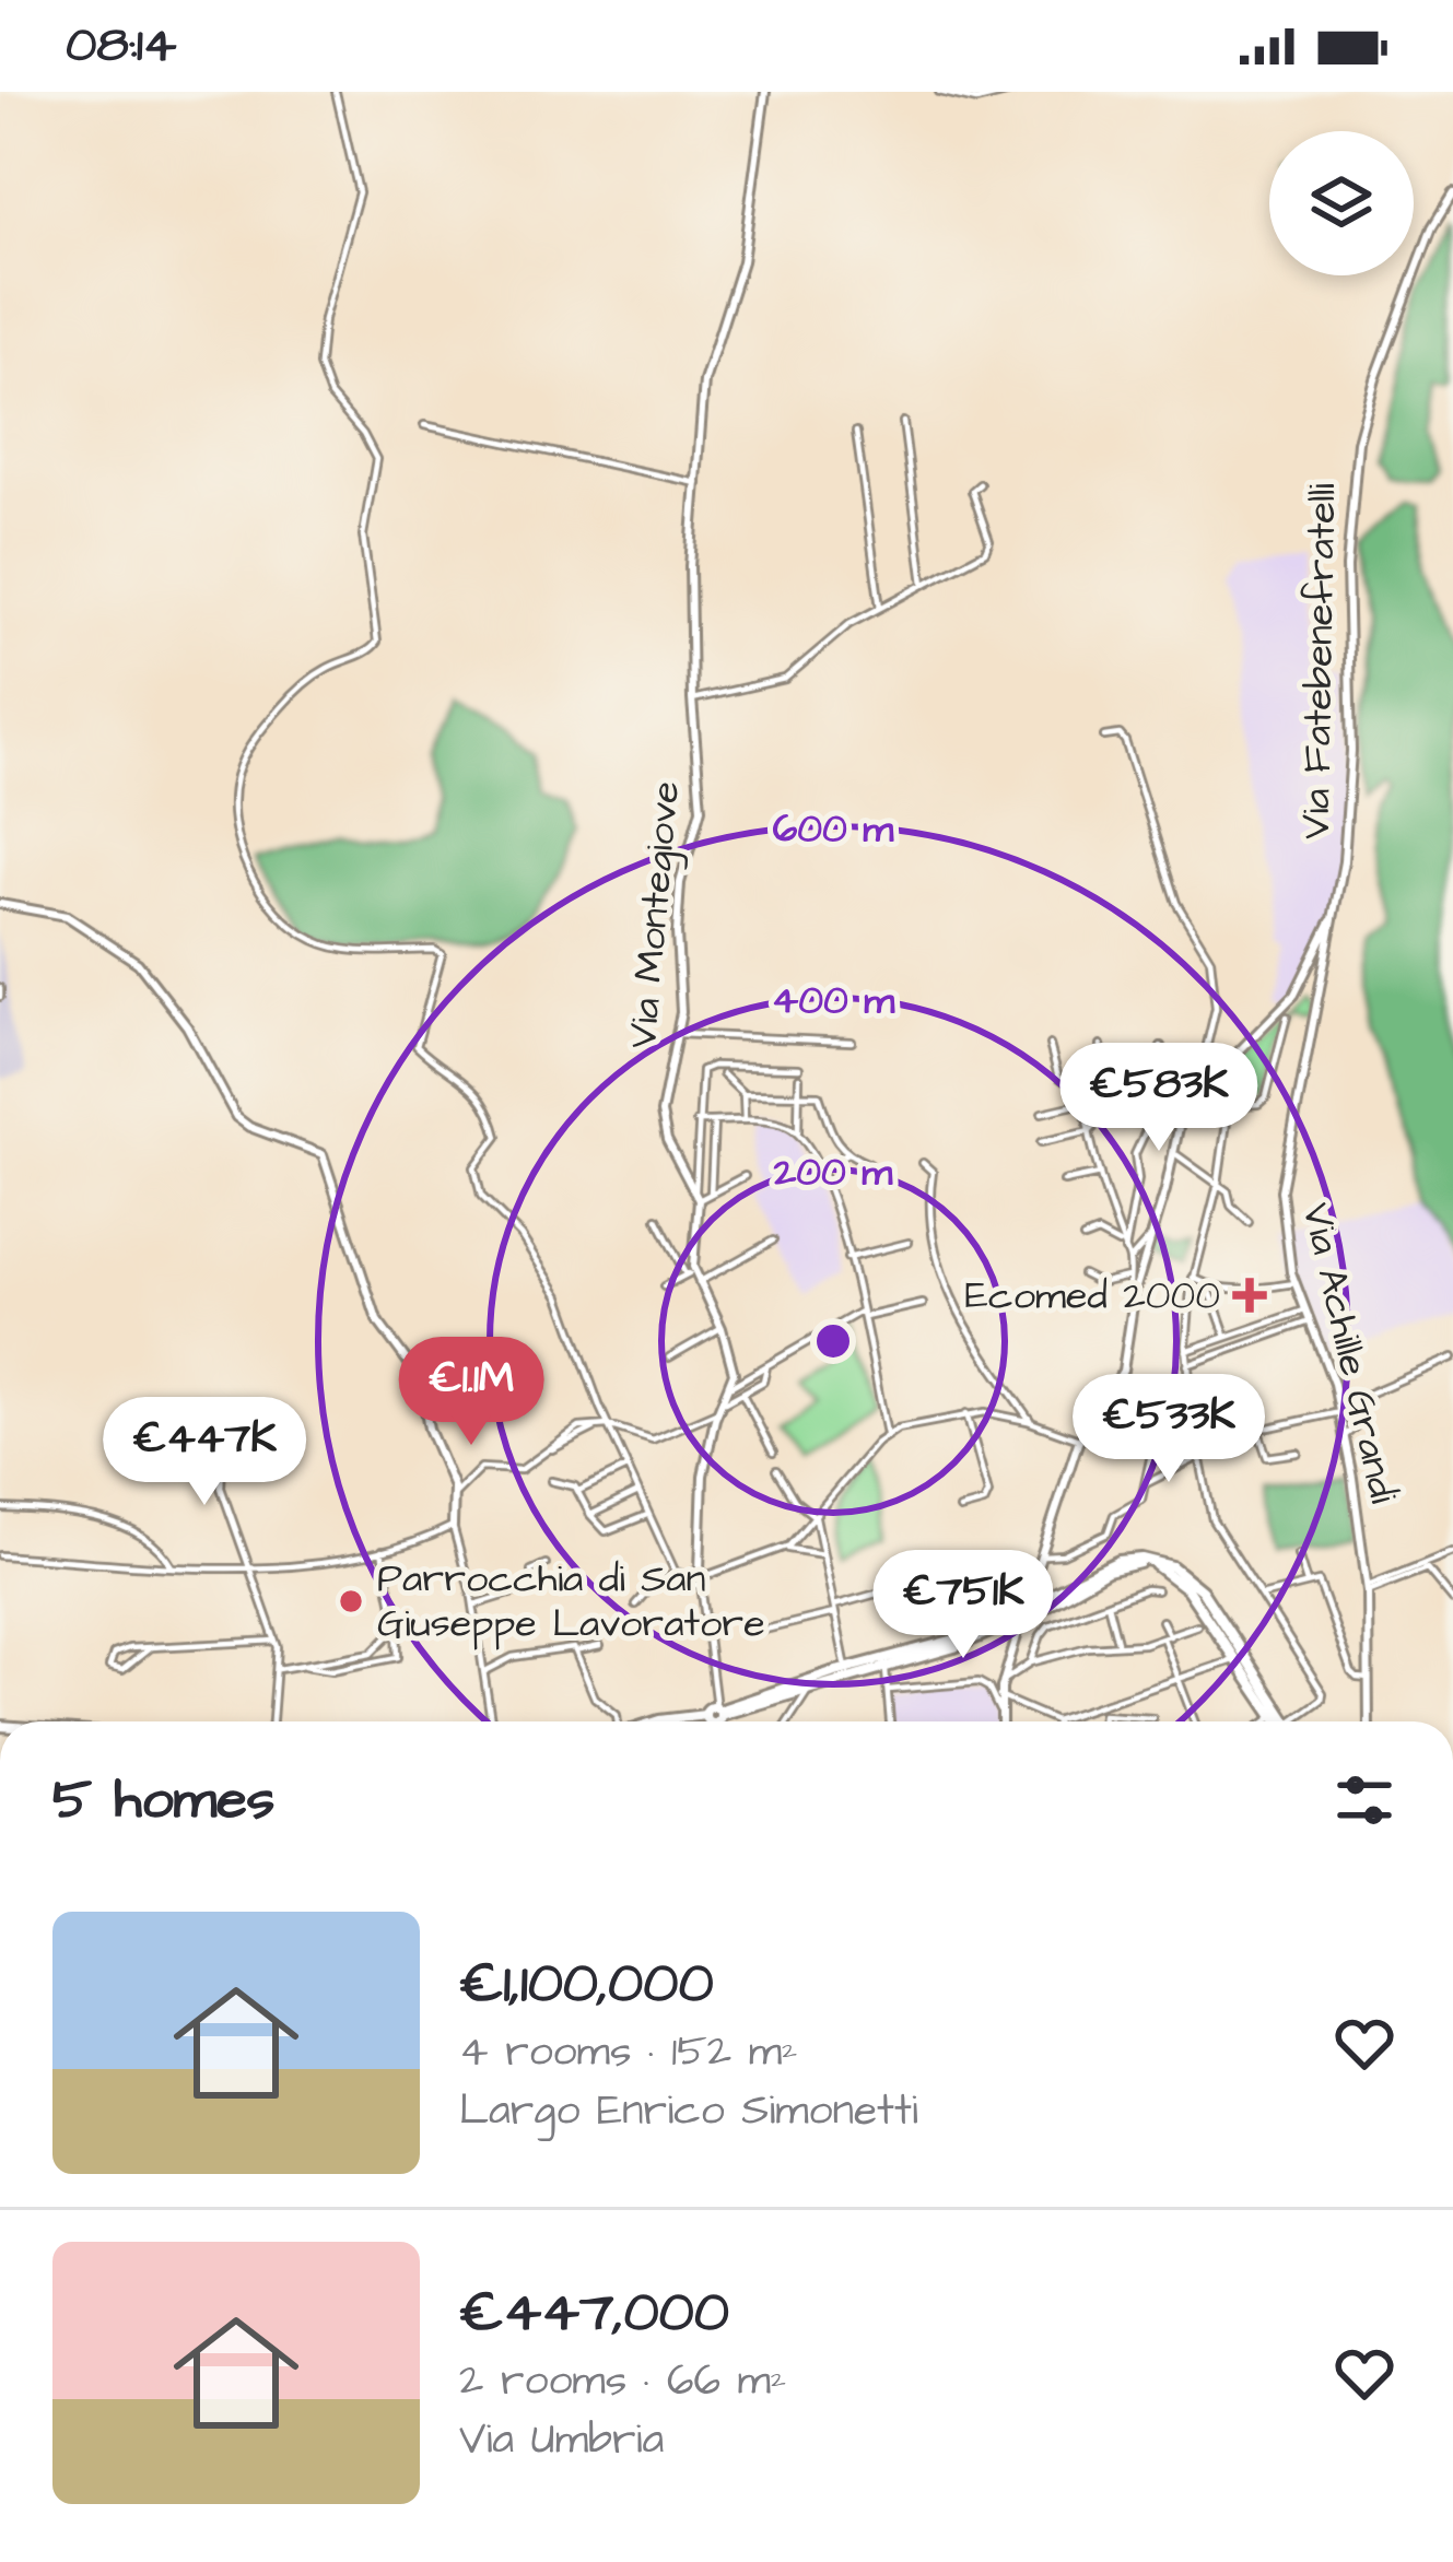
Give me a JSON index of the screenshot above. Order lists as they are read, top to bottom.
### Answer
{
  "streets": {
    "street": ["Via Fatebenefratelli", "Via Montegiove", "Via Achille Grandi"]
  },
  "crossings": [
    ["Via Fatebenefratelli", "Via Achille Grandi"]
  ],
  "places": {
    "health": ["Ecomed 2000"],
    "other": ["Parrocchia di San Giuseppe Lavoratore"]
  },
  "page": {
    "status": "08:14",
    "price": [
      "€583K",
      "€1.1M",
      "€533K",
      "€447K",
      "€751K"
    ],
    "heading": "5 homes",
    "list": [
      {
        "name": "€1,100,000",
        "note": "4 rooms · 152 m² · Largo Enrico Simonetti"
      },
      {
        "name": "€447,000",
        "note": "2 rooms · 66 m² · Via Umbria"
      }
    ]
  },
  "rings": ["600 m", "400 m", "200 m"]
}
